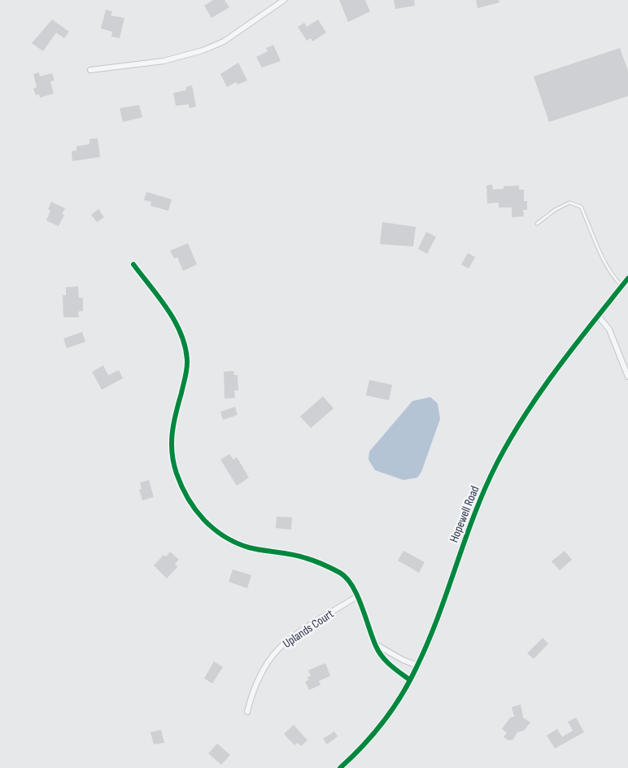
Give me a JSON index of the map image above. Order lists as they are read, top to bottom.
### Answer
{
  "streets": {
    "street": ["Hopewell Road", "Uplands Court"]
  }
}
